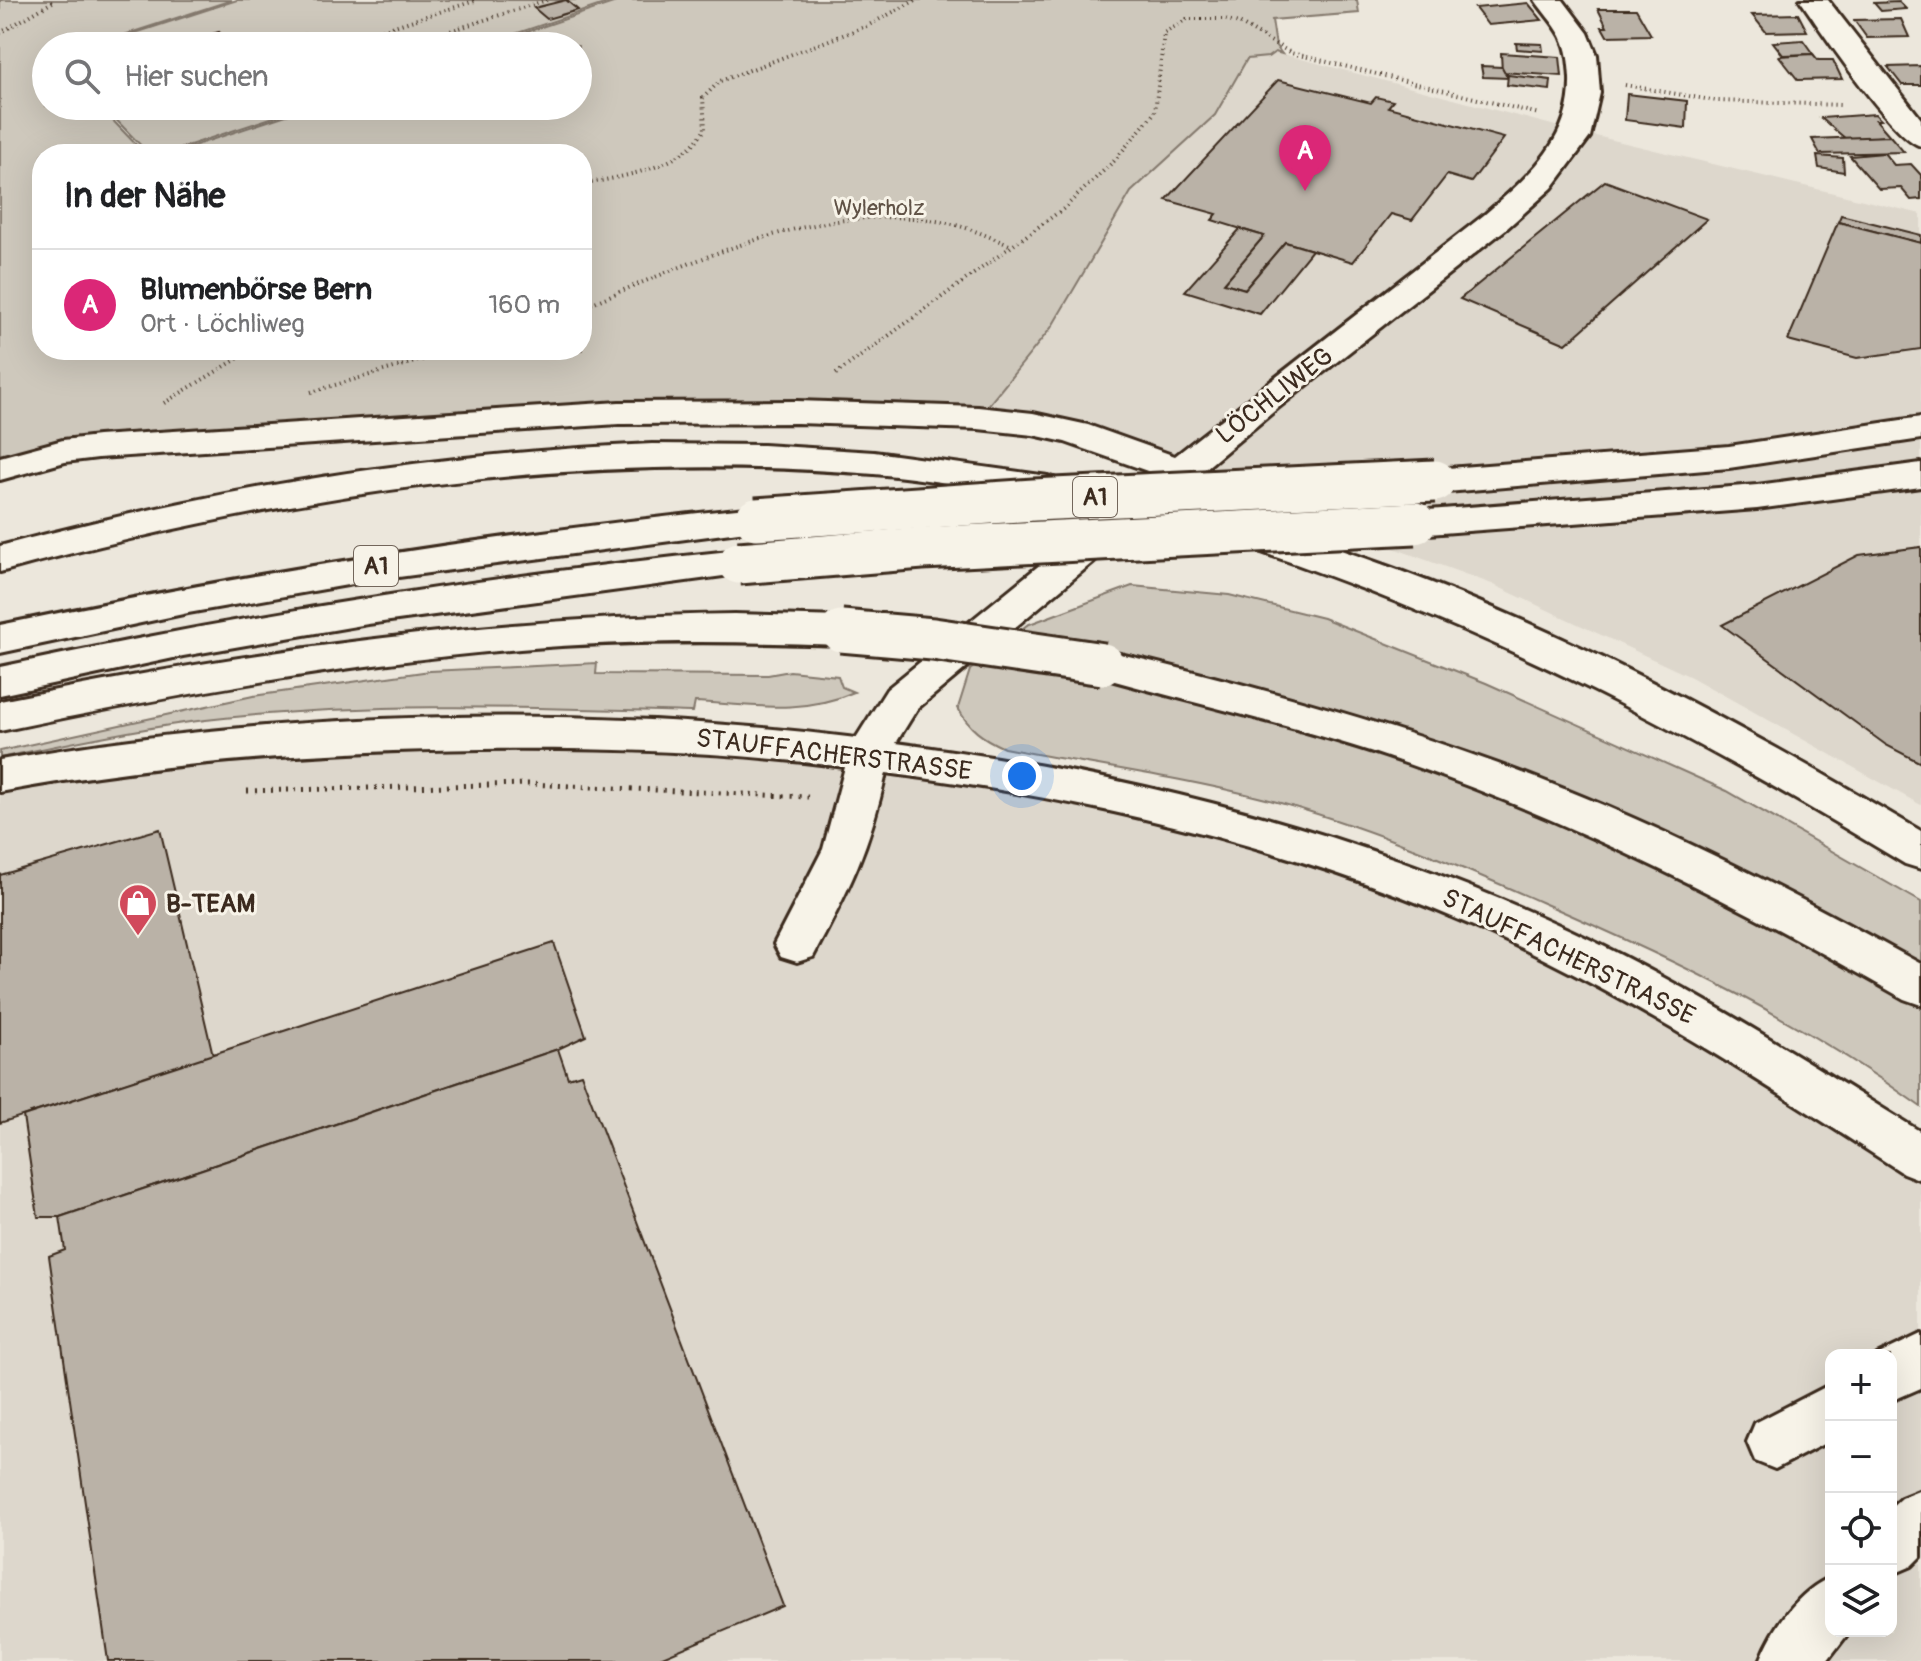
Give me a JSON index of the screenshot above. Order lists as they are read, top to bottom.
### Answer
{
  "streets": {
    "main road": ["LÖCHLIWEG", "A1", "STAUFFACHERSTRASSE"]
  },
  "crossings": [
    ["LÖCHLIWEG", "STAUFFACHERSTRASSE"]
  ],
  "parks": ["Wylerholz"],
  "places": {
    "shop": ["B-TEAM"]
  },
  "page": {
    "search": "Hier suchen",
    "pins": "A",
    "heading": "In der Nähe",
    "list": [
      {
        "mark": "A",
        "name": "Blumenbörse Bern",
        "note": "Ort · Löchliweg",
        "value": "160 m"
      }
    ],
    "map_buttons": ["+", "−"]
  }
}
